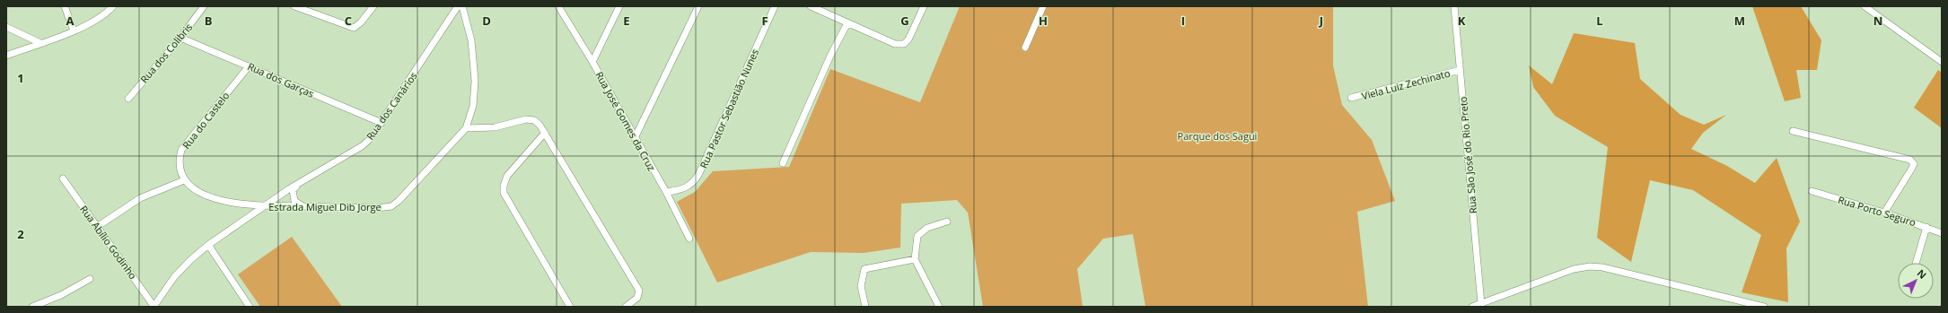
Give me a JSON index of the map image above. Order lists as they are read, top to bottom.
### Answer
{
  "streets": {
    "street": [
      "Rua dos Colibris",
      "Rua dos Garças",
      "Viela Luiz Zechinato",
      "Rua dos Canários",
      "Rua Pastor Sebastião Nunes",
      "Rua do Castelo",
      "Rua José Gomes da Cruz",
      "Rua São José do Rio Preto",
      "Estrada Miguel Dib Jorge",
      "Rua Porto Seguro",
      "Rua Abílio Godinho"
    ]
  },
  "crossings": [
    ["Rua dos Colibris", "Rua dos Garças"],
    ["Rua dos Garças", "Rua dos Canários"],
    ["Rua dos Garças", "Rua do Castelo"],
    ["Viela Luiz Zechinato", "Rua São José do Rio Preto"],
    ["Rua dos Canários", "Estrada Miguel Dib Jorge"],
    ["Rua Pastor Sebastião Nunes", "Rua José Gomes da Cruz"],
    ["Estrada Miguel Dib Jorge", "Rua Abílio Godinho"]
  ],
  "parks": ["Parque dos Sagui"],
  "north": "top right",
  "grid": {
    "columns": [
      "A",
      "B",
      "C",
      "D",
      "E",
      "F",
      "G",
      "H",
      "I",
      "J",
      "K",
      "L",
      "M",
      "N"
    ],
    "rows": ["1", "2"]
  }
}
